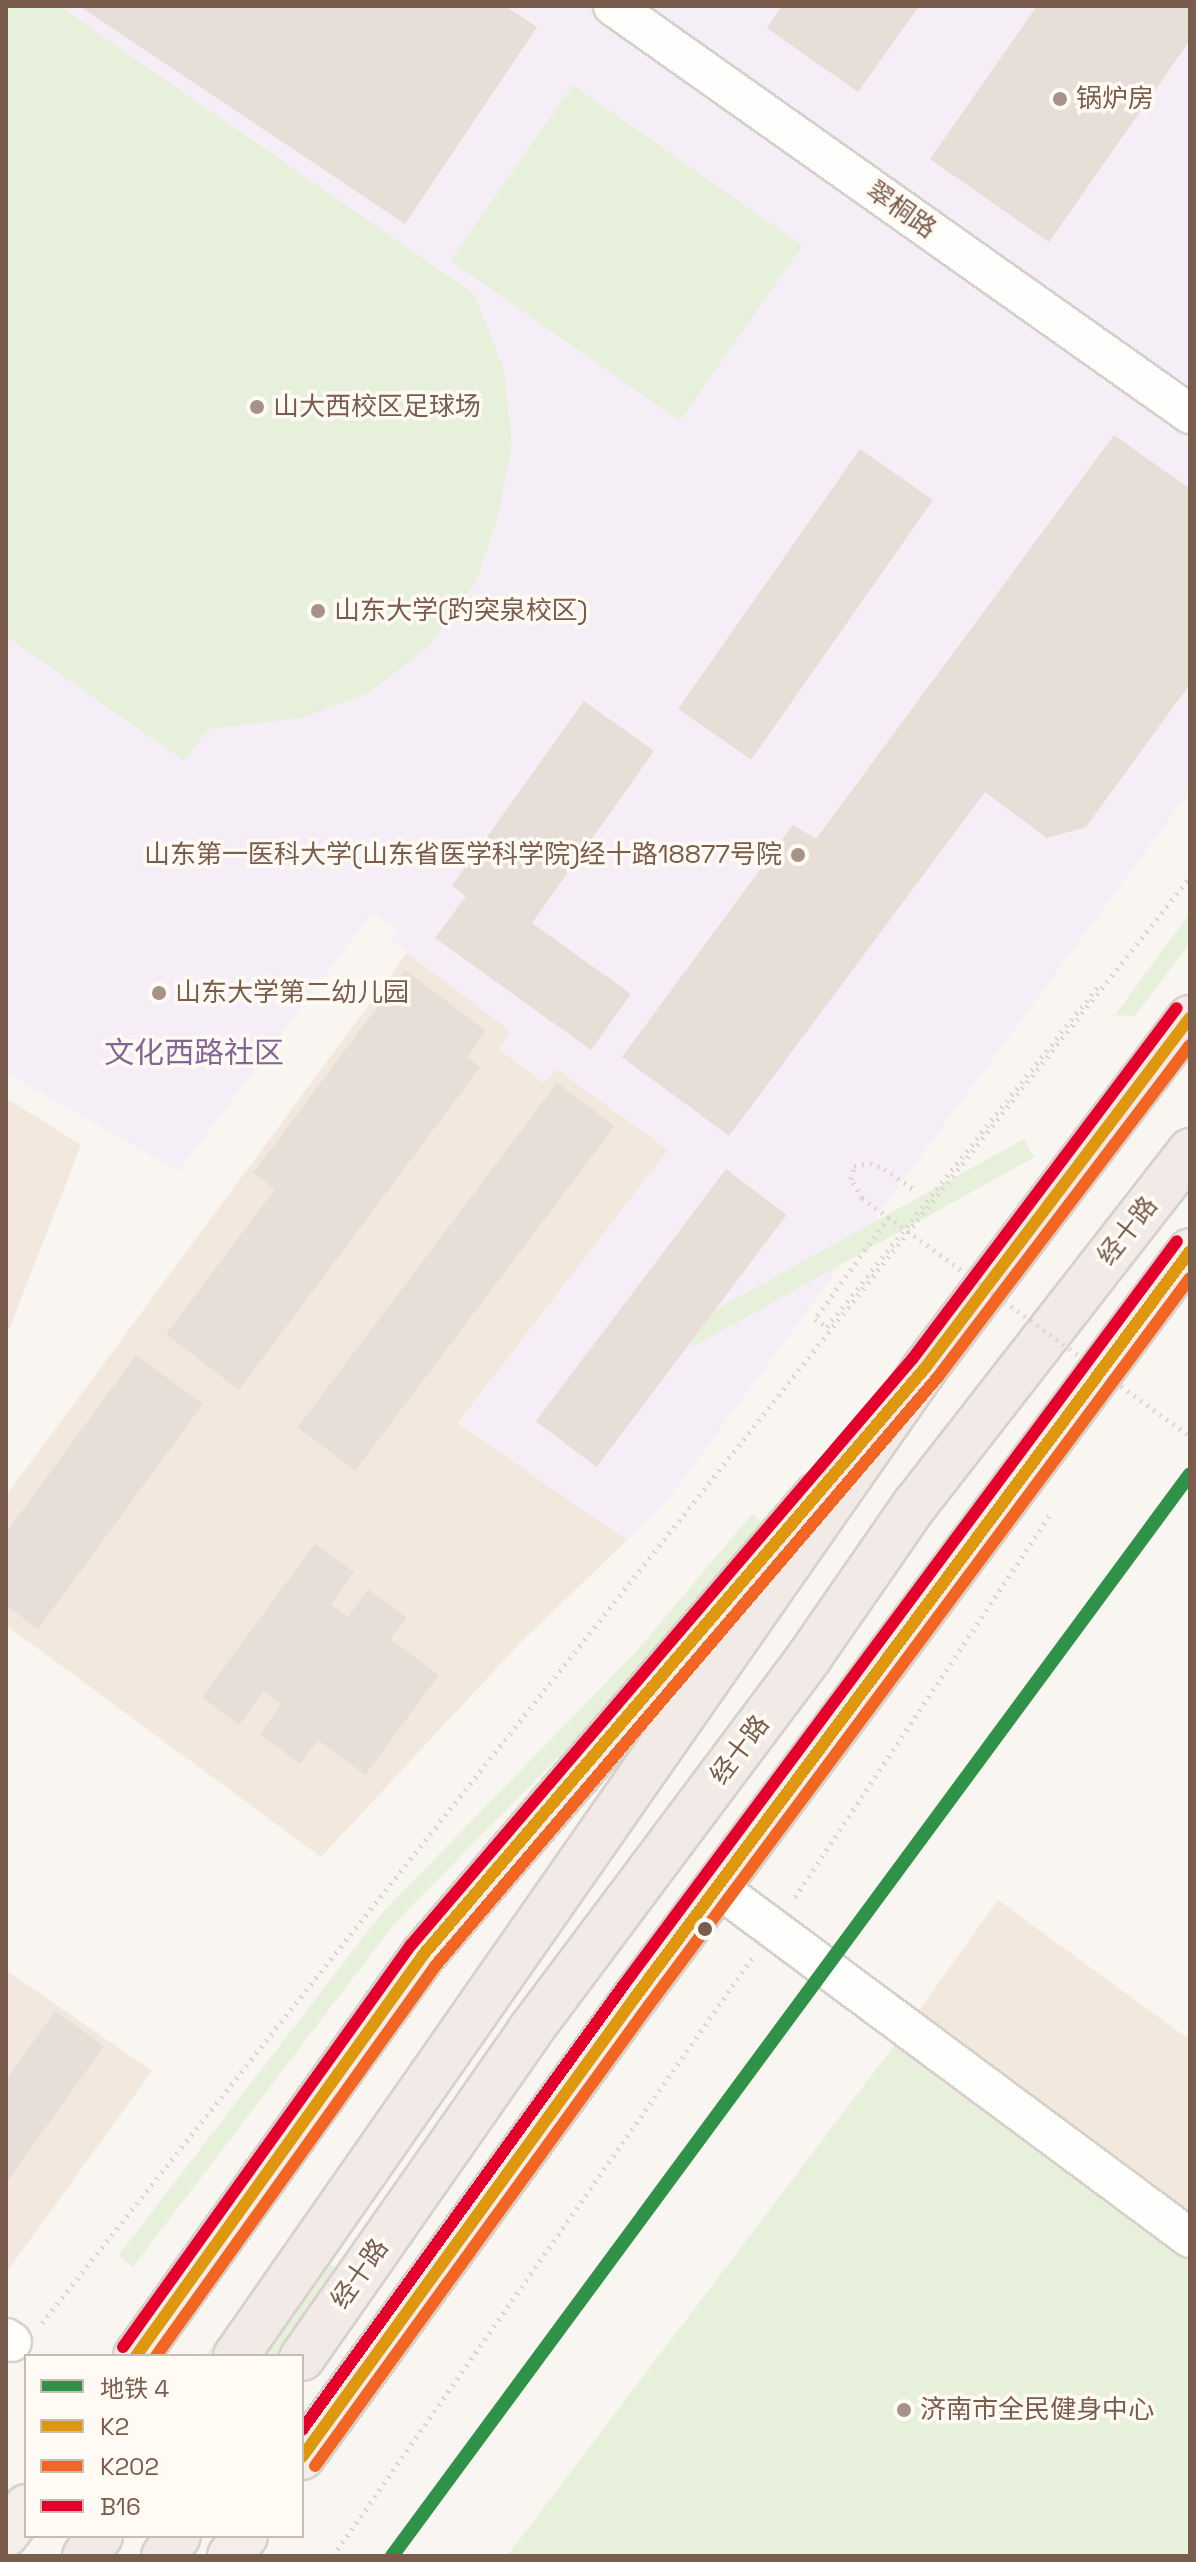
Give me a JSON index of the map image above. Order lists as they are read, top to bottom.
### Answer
{
  "streets": {
    "highway": ["经十路"],
    "street": ["翠桐路"]
  },
  "districts": ["文化西路社区"],
  "places": [
    "锅炉房",
    "山大西校区足球场",
    "山东大学(趵突泉校区)",
    "山东第一医科大学(山东省医学科学院)经十路18877号院",
    "山东大学第二幼儿园",
    "济南市全民健身中心"
  ],
  "lines": [
    "transit line B16",
    "transit line K2",
    "transit line K202",
    "metro line 4"
  ],
  "legend": [
    "地铁 4",
    "K2",
    "K202",
    "B16"
  ]
}
